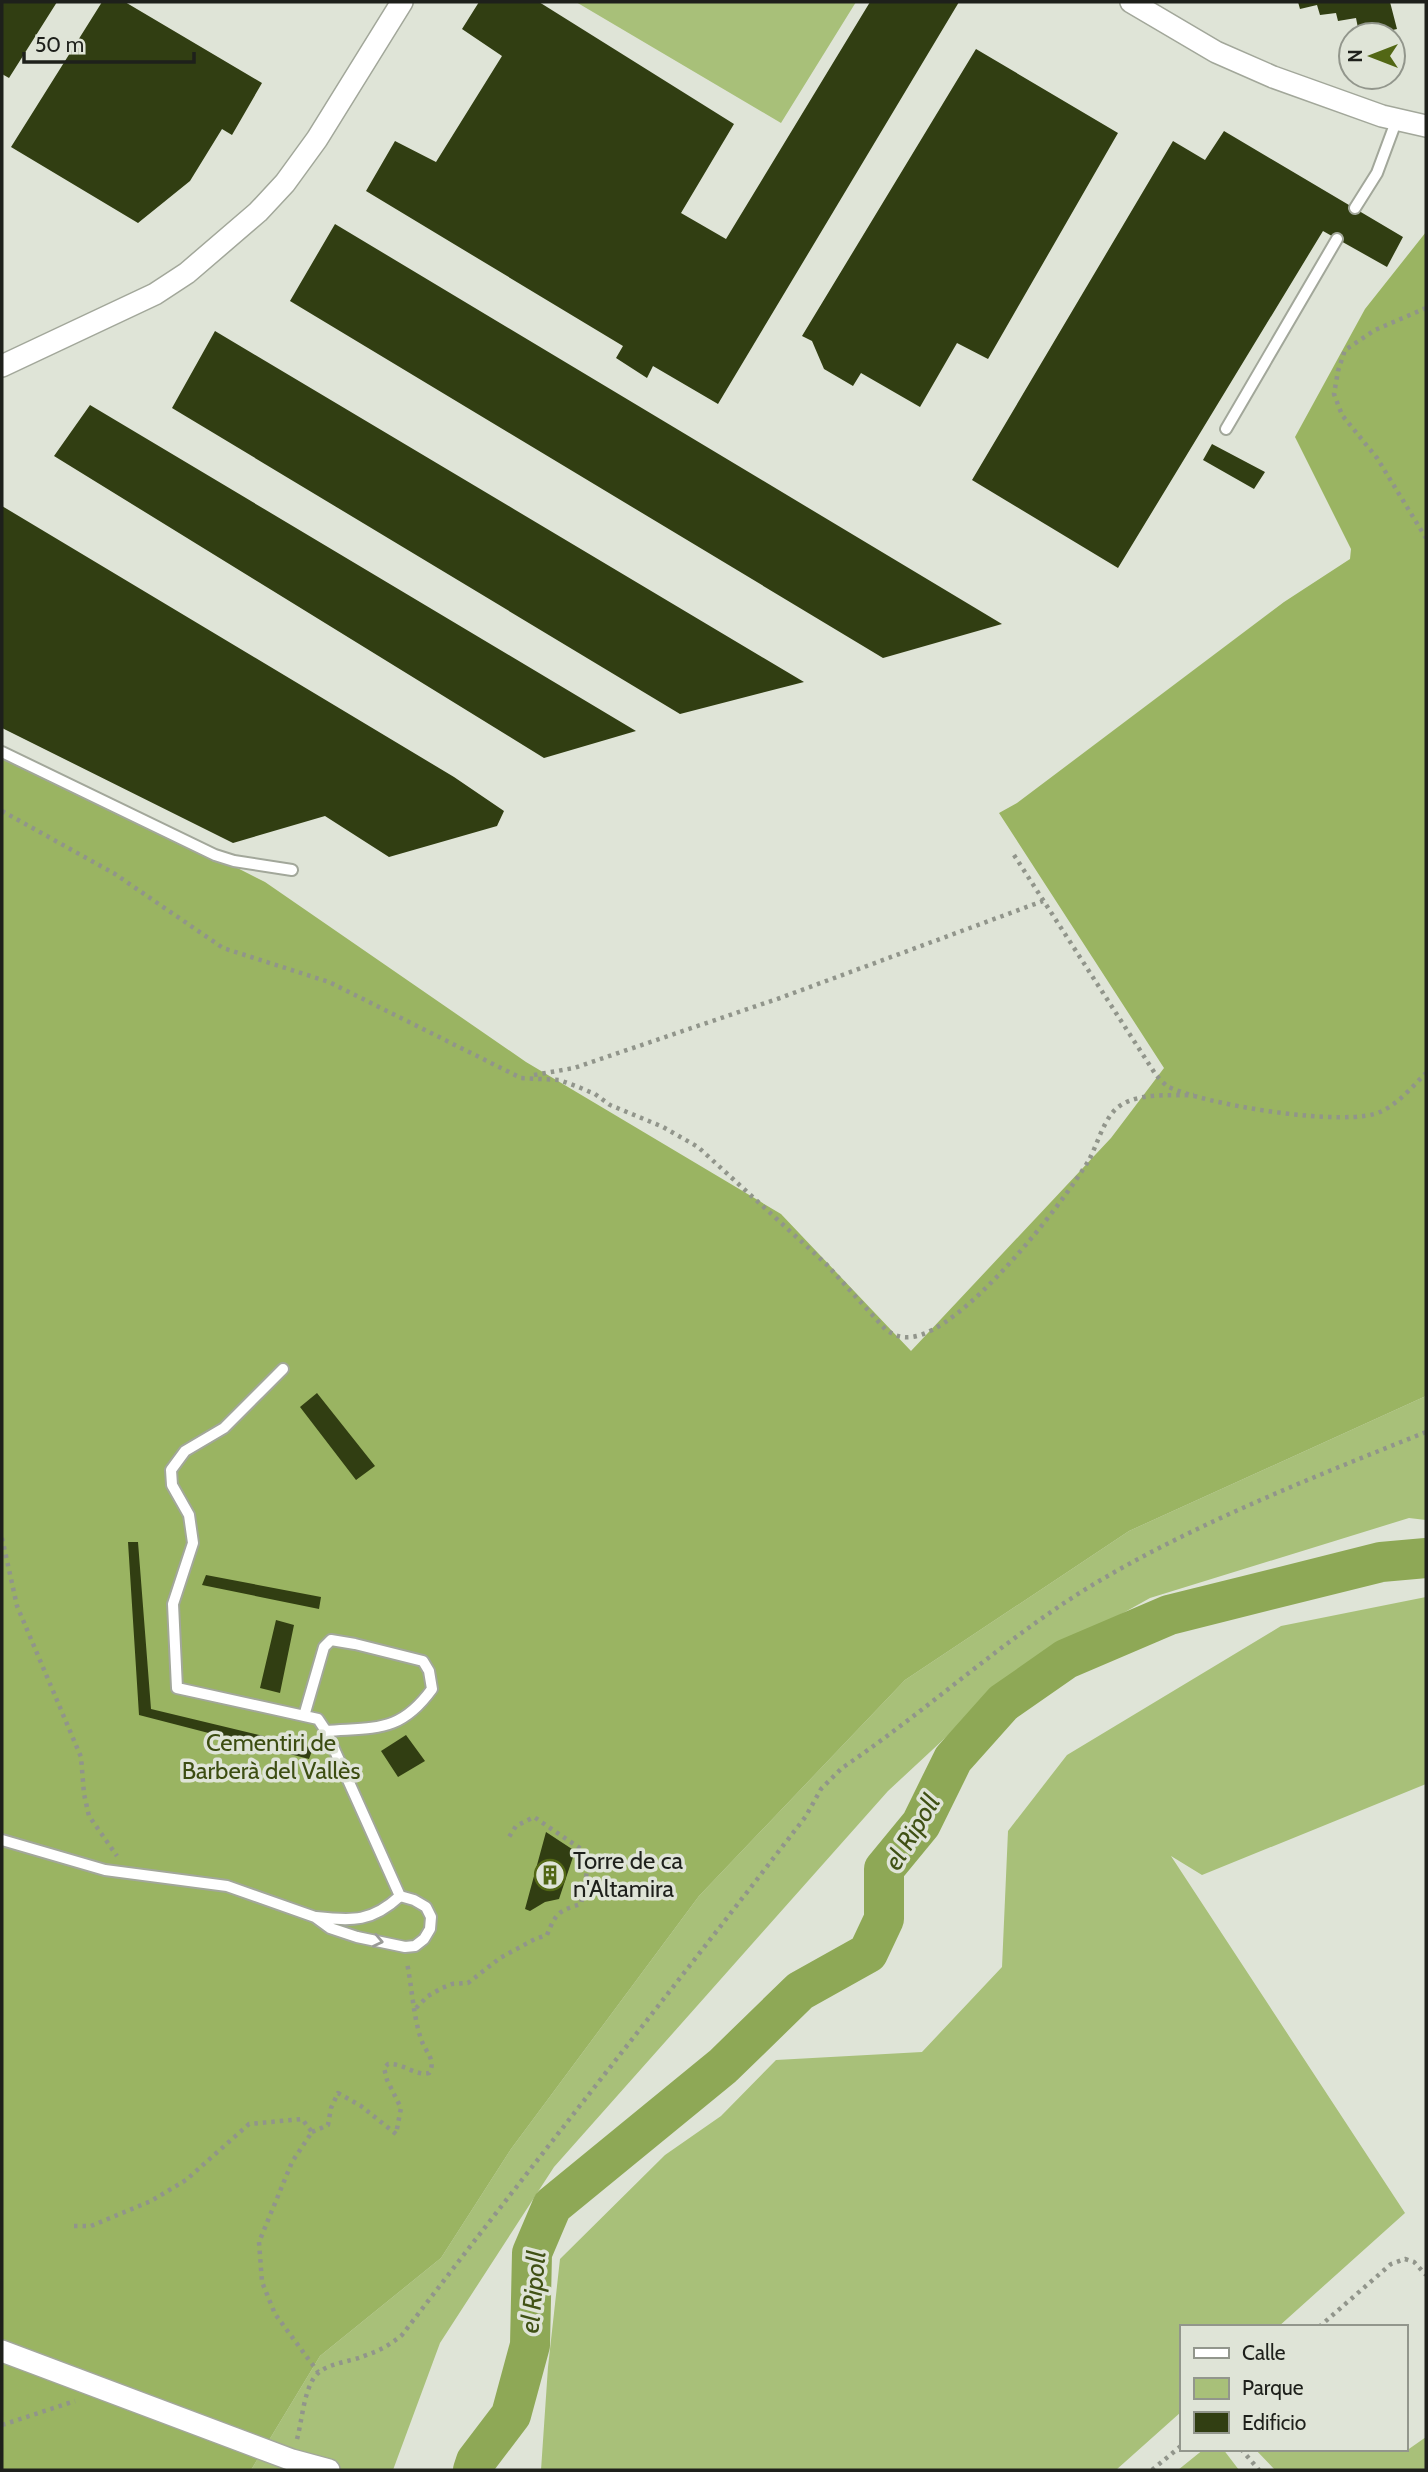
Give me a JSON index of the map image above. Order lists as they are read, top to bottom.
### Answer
{
  "water": ["el Ripoll"],
  "parks": ["Cementiri de Barberà del Vallès"],
  "places": {
    "building": ["Torre de ca n'Altamira"]
  },
  "legend": ["Calle", "Parque", "Edificio"],
  "scale_bar": "50 m",
  "north": "left"
}
